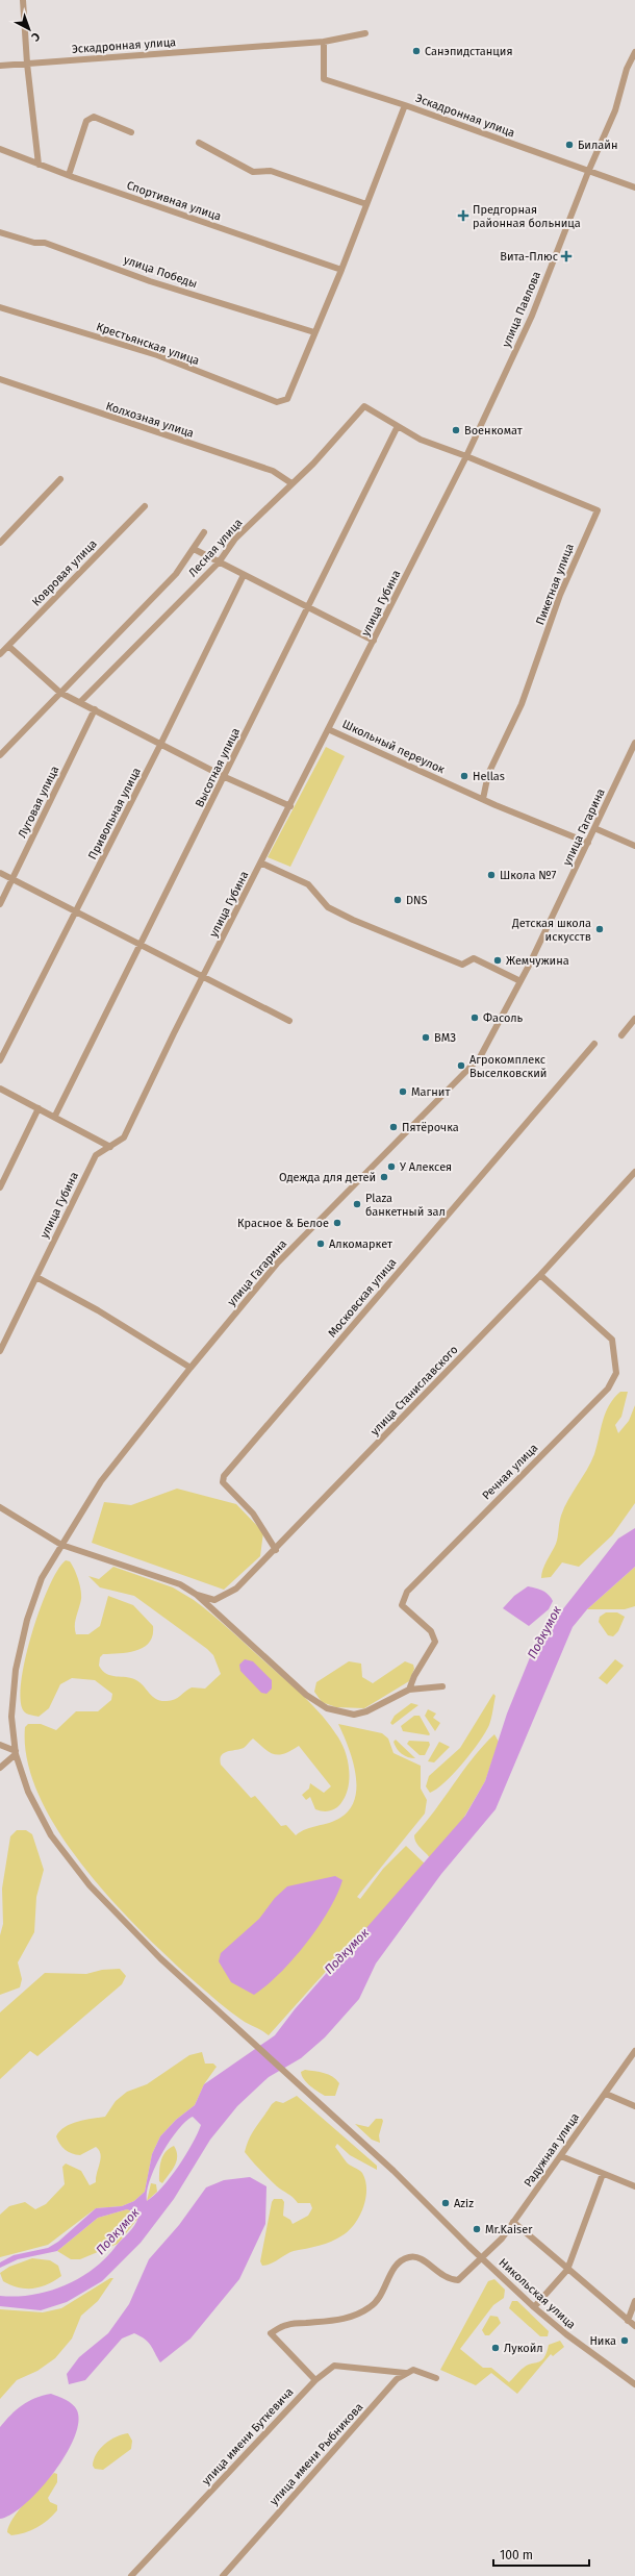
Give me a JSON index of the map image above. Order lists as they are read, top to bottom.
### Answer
{
  "streets": {
    "street": [
      "Эскадронная улица",
      "Спортивная улица",
      "улица Победы",
      "улица Павлова",
      "Крестьянская улица",
      "Колхозная улица",
      "Лесная улица",
      "Ковровая улица",
      "Пикетная улица",
      "улица Губина",
      "Школьный переулок",
      "Высотная улица",
      "Луговая улица",
      "Привольная улица",
      "улица Гагарина",
      "Московская улица",
      "улица Станиславского",
      "Речная улица",
      "Радужная улица",
      "Никольская улица",
      "улица имени Буткевича",
      "улица имени Рыбникова"
    ]
  },
  "crossings": [
    ["Эскадронная улица", "улица Павлова"],
    ["улица Победы", "Крестьянская улица"],
    ["улица Павлова", "Пикетная улица"],
    ["улица Павлова", "улица Губина"],
    ["Колхозная улица", "Лесная улица"],
    ["Лесная улица", "Высотная улица"],
    ["Пикетная улица", "улица Губина"],
    ["Пикетная улица", "Школьный переулок"],
    ["улица Губина", "Школьный переулок"],
    ["Школьный переулок", "улица Гагарина"],
    ["улица Гагарина", "Никольская улица"],
    ["Московская улица", "улица Станиславского"],
    ["улица Станиславского", "Речная улица"],
    ["Радужная улица", "Никольская улица"],
    ["Радужная улица", "улица имени Буткевича"],
    ["улица имени Буткевича", "улица имени Рыбникова"]
  ],
  "water": ["Подкумок"],
  "places": {
    "other": [
      "Санэпидстанция",
      "Билайн",
      "Военкомат",
      "Hellas",
      "Школа №7",
      "DNS",
      "Детская школа искусств",
      "Жемчужина",
      "Фасоль",
      "ВМЗ",
      "Агрокомплекс Выселковский",
      "Магнит",
      "Пятёрочка",
      "У Алексея",
      "Одежда для детей",
      "Plaza банкетный зал",
      "Красное & Белое",
      "Алкомаркет",
      "Aziz",
      "Mr.Kaiser",
      "Ника",
      "Лукойл"
    ],
    "health": ["Предгорная районная больница", "Вита-Плюс"]
  },
  "scale_bar": "100 m",
  "north": "bottom right"
}
